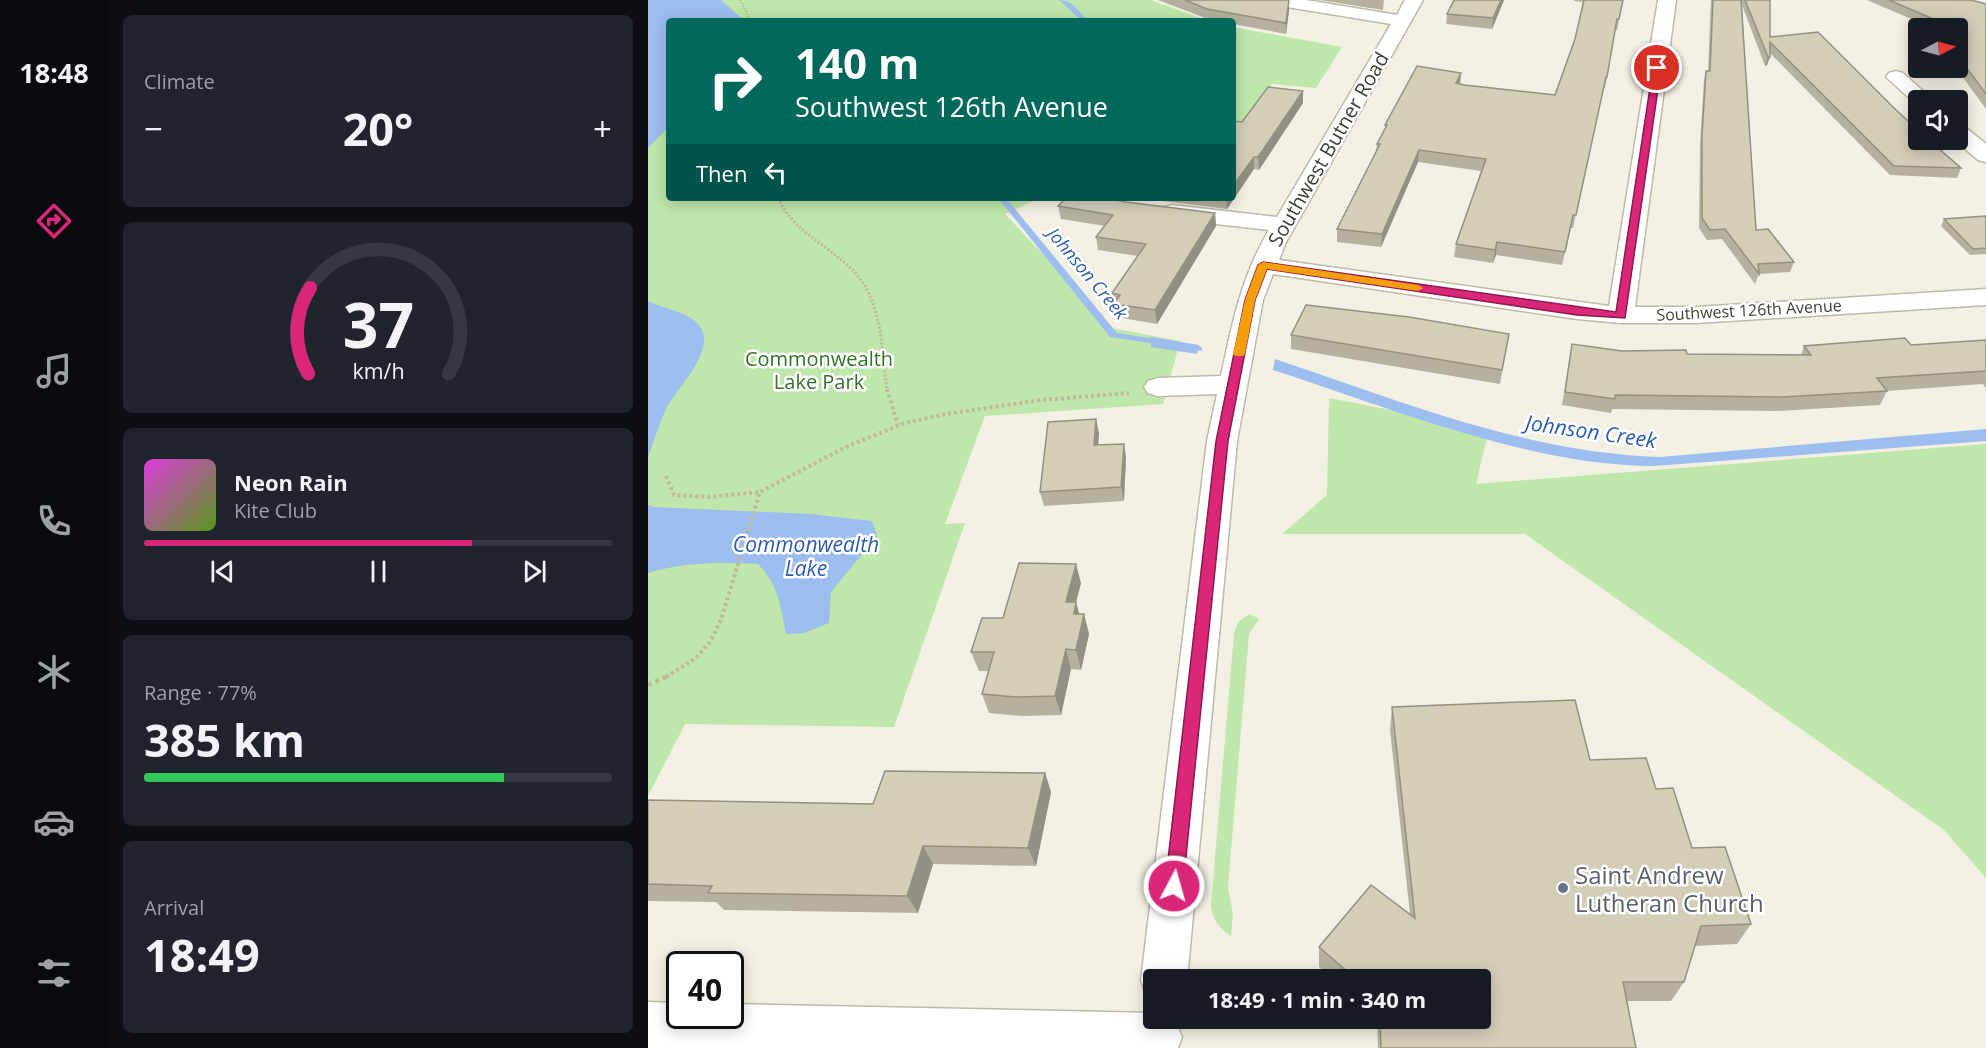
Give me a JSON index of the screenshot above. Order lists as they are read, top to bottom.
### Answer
{
  "streets": {
    "street": ["Southwest Butner Road", "Southwest 126th Avenue"]
  },
  "crossings": [
    ["Southwest Butner Road", "Southwest 126th Avenue"]
  ],
  "water": ["Johnson Creek", "Commonwealth Lake"],
  "parks": ["Commonwealth Lake Park"],
  "places": ["Saint Andrew Lutheran Church"],
  "north": "right",
  "page": {
    "tabs": "18:48",
    "tile": [
      "Climate",
      ["Range · 77%", "385 km"],
      ["Arrival", "18:49"]
    ],
    "turn": ["140 m", "Southwest 126th Avenue"],
    "heat": ["−", "20°", "+"],
    "then": "Then",
    "song": ["Neon Rain", "Kite Club"],
    "limit": "40",
    "trip": "18:49 · 1 min · 340 m",
    "gauge": ["37", "km/h"]
  }
}
